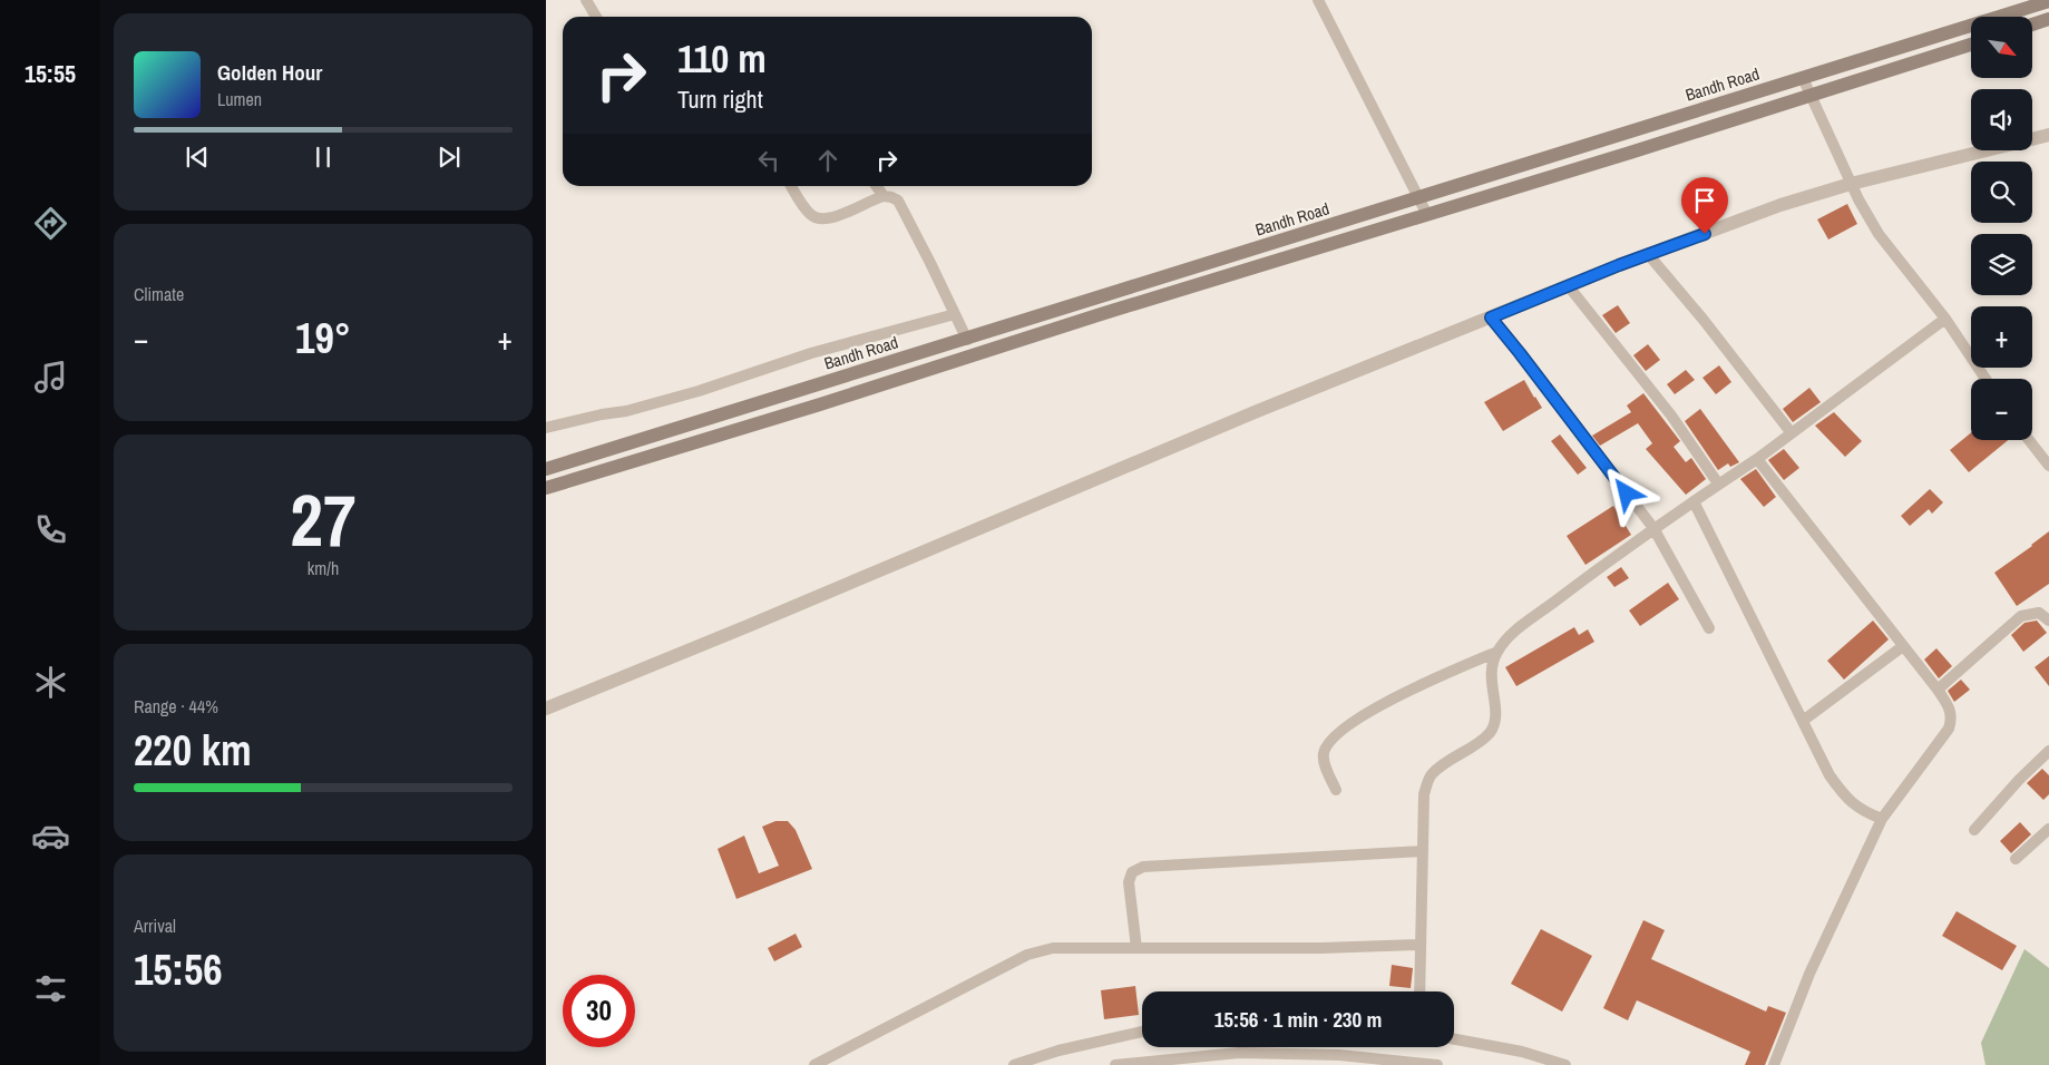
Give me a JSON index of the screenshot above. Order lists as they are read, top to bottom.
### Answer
{
  "streets": {
    "main road": ["Bandh Road"]
  },
  "north": "bottom right",
  "page": {
    "tabs": "15:55",
    "map_buttons": ["+", "−"],
    "turn": ["110 m", "Turn right"],
    "song": ["Golden Hour", "Lumen"],
    "tile": [
      "Climate",
      ["27", "km/h"],
      ["Range · 44%", "220 km"],
      ["Arrival", "15:56"]
    ],
    "heat": ["−", "19°", "+"],
    "limit": "30",
    "trip": "15:56 · 1 min · 230 m"
  }
}
